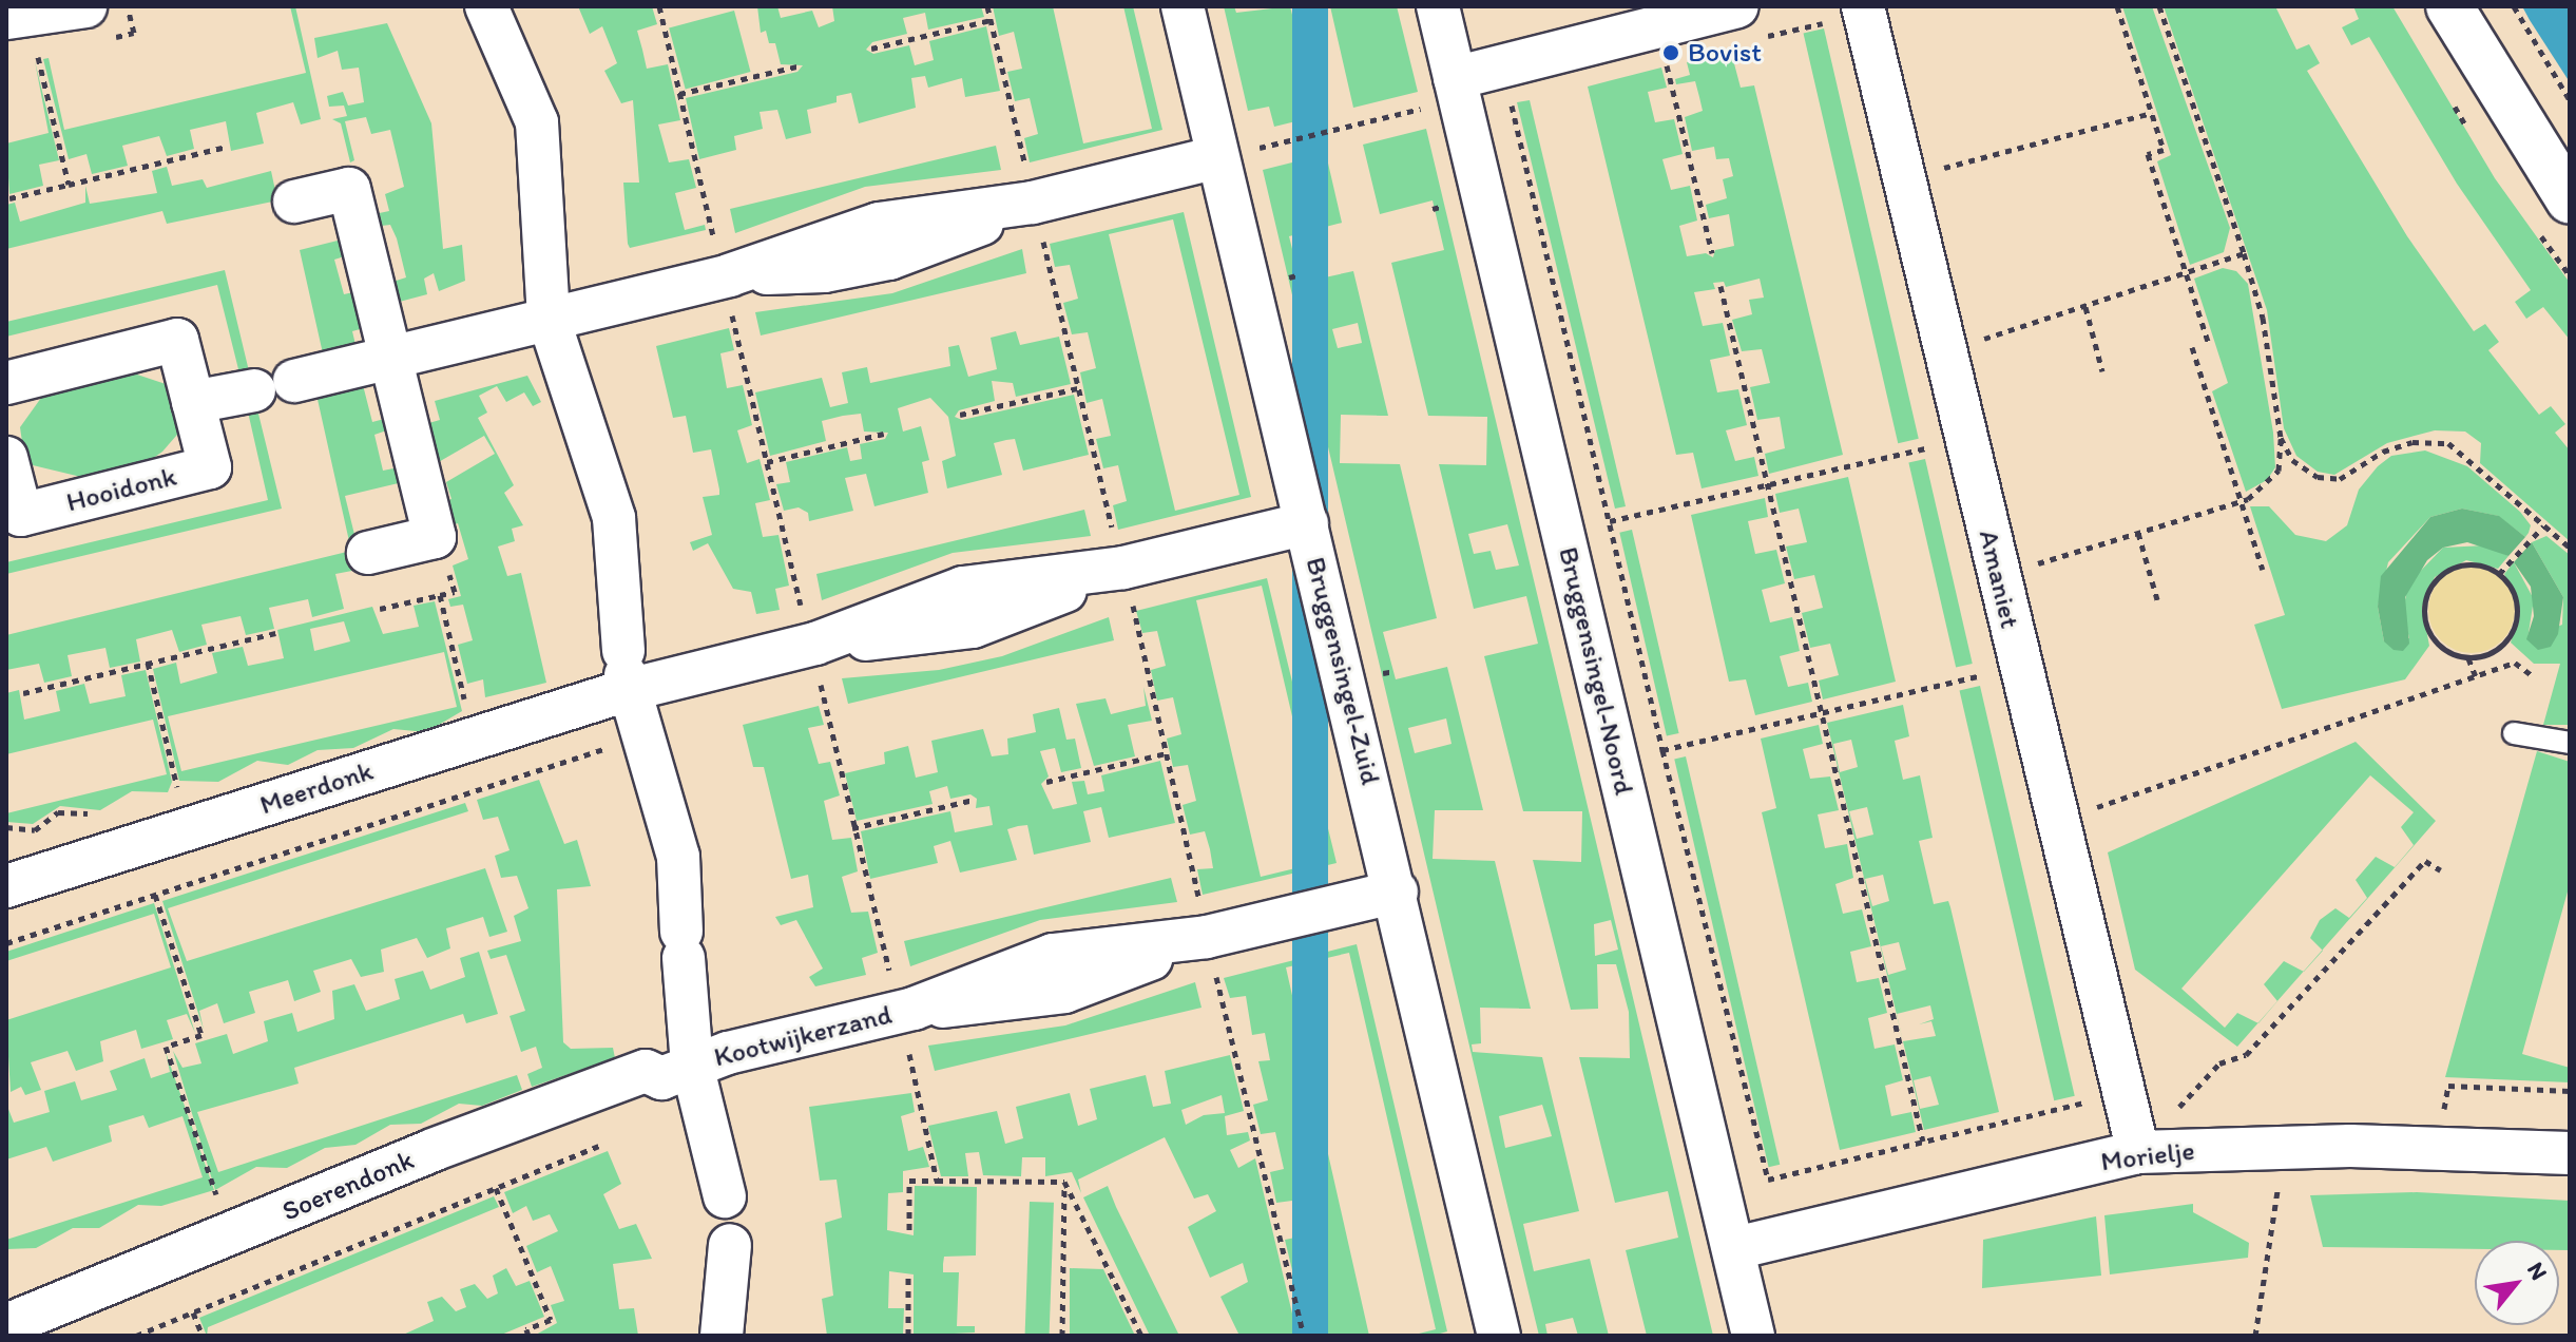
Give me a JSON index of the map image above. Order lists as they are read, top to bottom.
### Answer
{
  "streets": {
    "street": [
      "Hooidonk",
      "Amaniet",
      "Bruggensingel-Zuid",
      "Bruggensingel-Noord",
      "Meerdonk",
      "Kootwijkerzand",
      "Morielje",
      "Soerendonk"
    ]
  },
  "crossings": [
    ["Amaniet", "Morielje"],
    ["Bruggensingel-Zuid", "Meerdonk"],
    ["Bruggensingel-Zuid", "Kootwijkerzand"],
    ["Bruggensingel-Noord", "Morielje"],
    ["Kootwijkerzand", "Soerendonk"]
  ],
  "places": ["Bovist"],
  "north": "top right"
}
